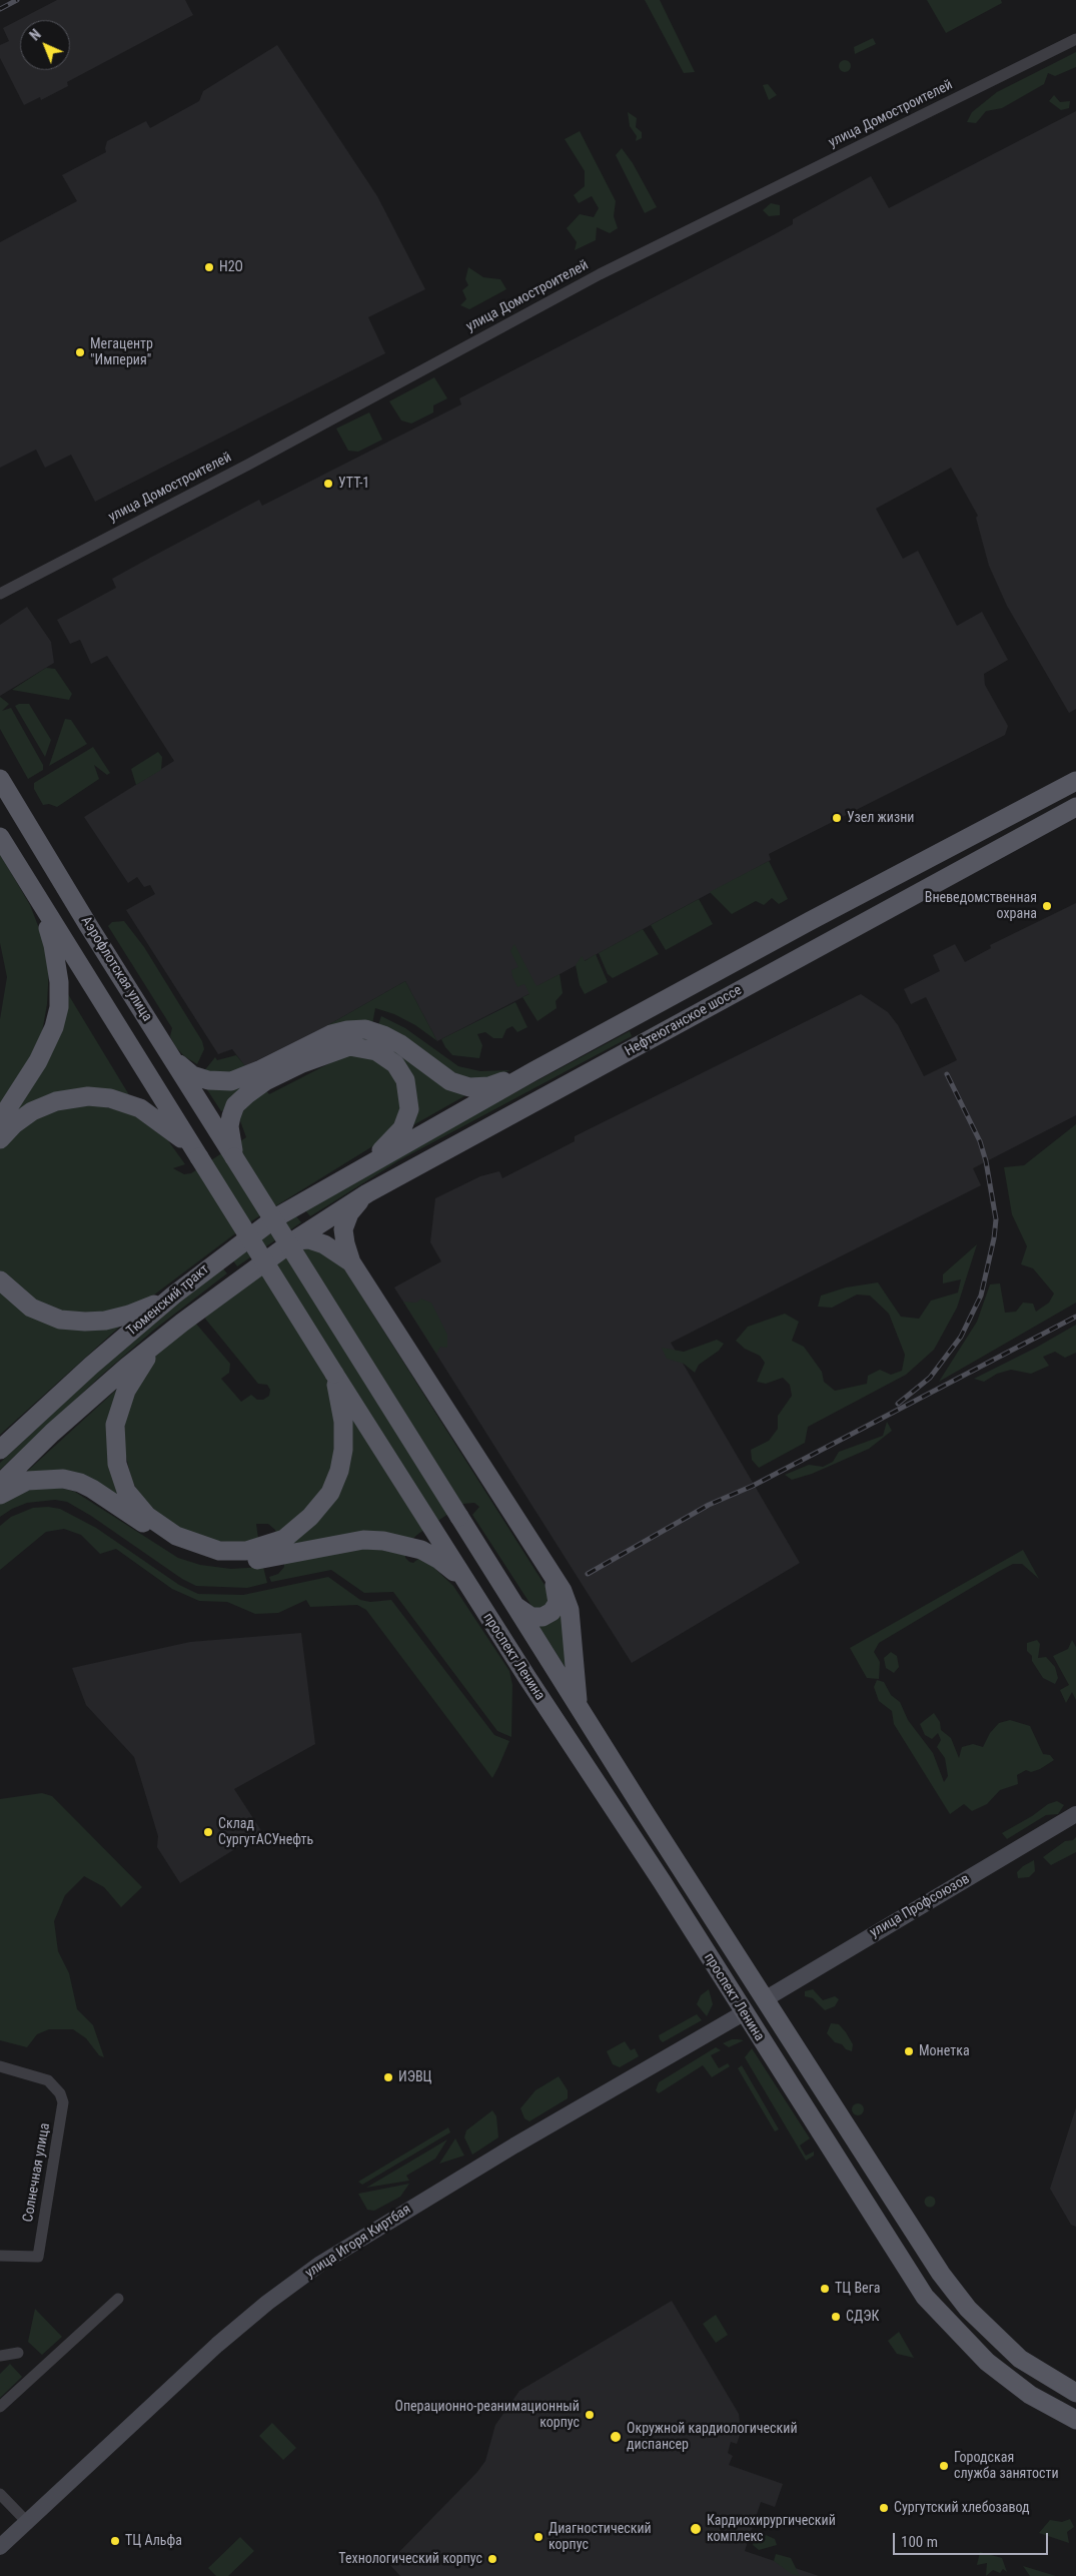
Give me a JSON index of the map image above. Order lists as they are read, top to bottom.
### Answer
{
  "streets": {
    "main road": [
      "Аэрофлотская улица",
      "Нефтеюганское шоссе",
      "Тюменский тракт",
      "проспект Ленина",
      "улица Профсоюзов",
      "улица Игоря Киртбая"
    ],
    "street": ["улица Домостроителей", "Солнечная улица"]
  },
  "crossings": [
    ["Аэрофлотская улица", "проспект Ленина"],
    ["Нефтеюганское шоссе", "Тюменский тракт"],
    ["проспект Ленина", "улица Профсоюзов"],
    ["проспект Ленина", "улица Игоря Киртбая"],
    ["улица Профсоюзов", "улица Игоря Киртбая"]
  ],
  "places": [
    "H2O",
    "Мегацентр \"Империя\"",
    "УТТ-1",
    "Узел жизни",
    "Вневедомственная охрана",
    "Склад СургутАСУнефть",
    "Монетка",
    "ИЭВЦ",
    "ТЦ Вега",
    "СДЭК",
    "Операционно-реанимационный корпус",
    "Окружной кардиологический диспансер",
    "Городская служба занятости",
    "Сургутский хлебозавод",
    "Кардиохирургический комплекс",
    "Диагностический корпус",
    "ТЦ Альфа",
    "Технологический корпус"
  ],
  "scale_bar": "100 m",
  "north": "top left"
}
